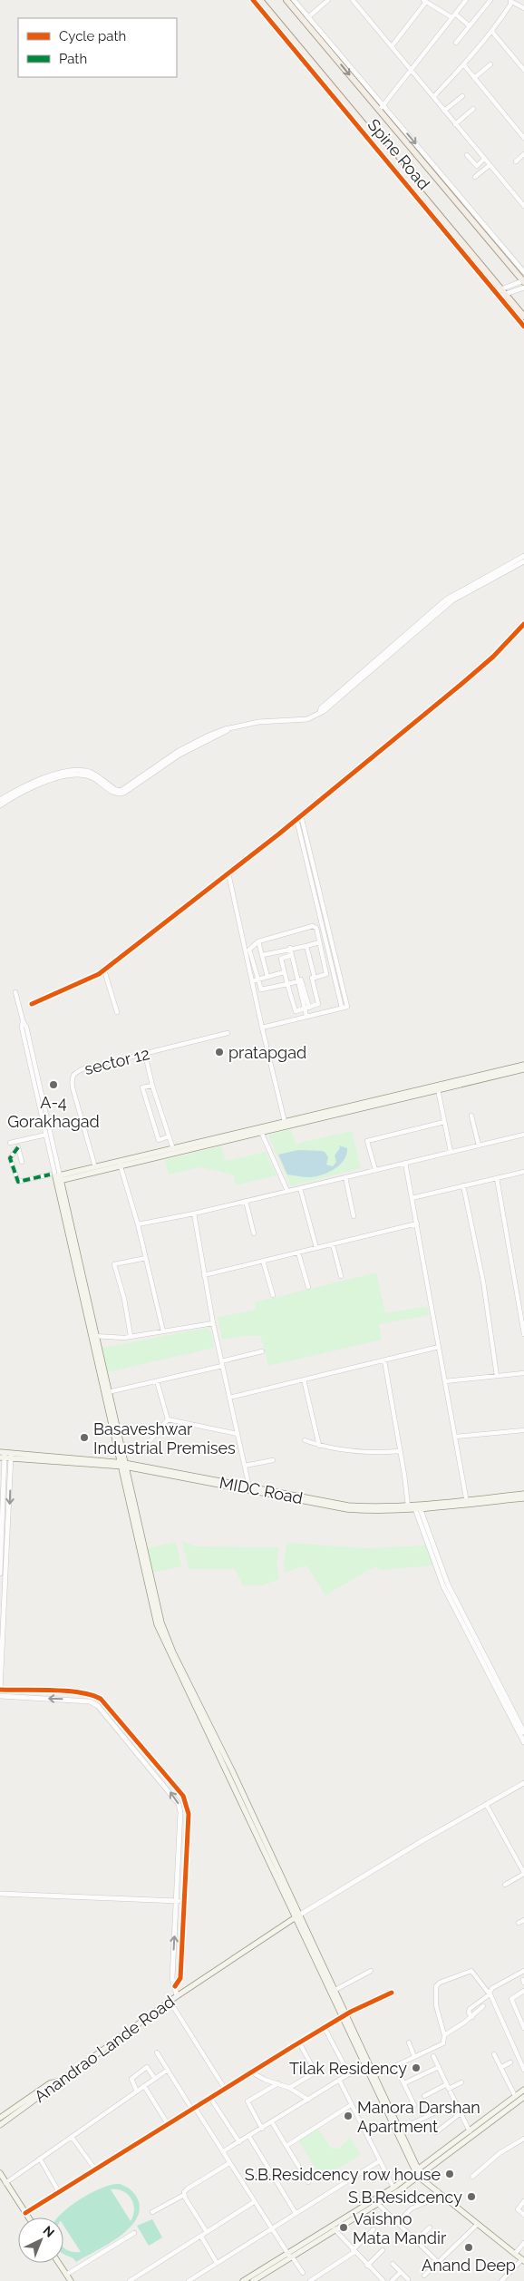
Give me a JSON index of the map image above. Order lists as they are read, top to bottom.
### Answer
{
  "streets": {
    "main road": ["Spine Road", "MIDC Road", "Anandrao Lande Road"],
    "street": ["sector 12"]
  },
  "places": [
    "pratapgad",
    "A-4 Gorakhagad",
    "Basaveshwar Industrial Premises",
    "Tilak Residency",
    "Manora Darshan Apartment",
    "S.B.Residcency row house",
    "S.B.Residcency",
    "Vaishno Mata Mandir",
    "Anand Deep"
  ],
  "legend": ["Cycle path", "Path"],
  "north": "top right"
}
